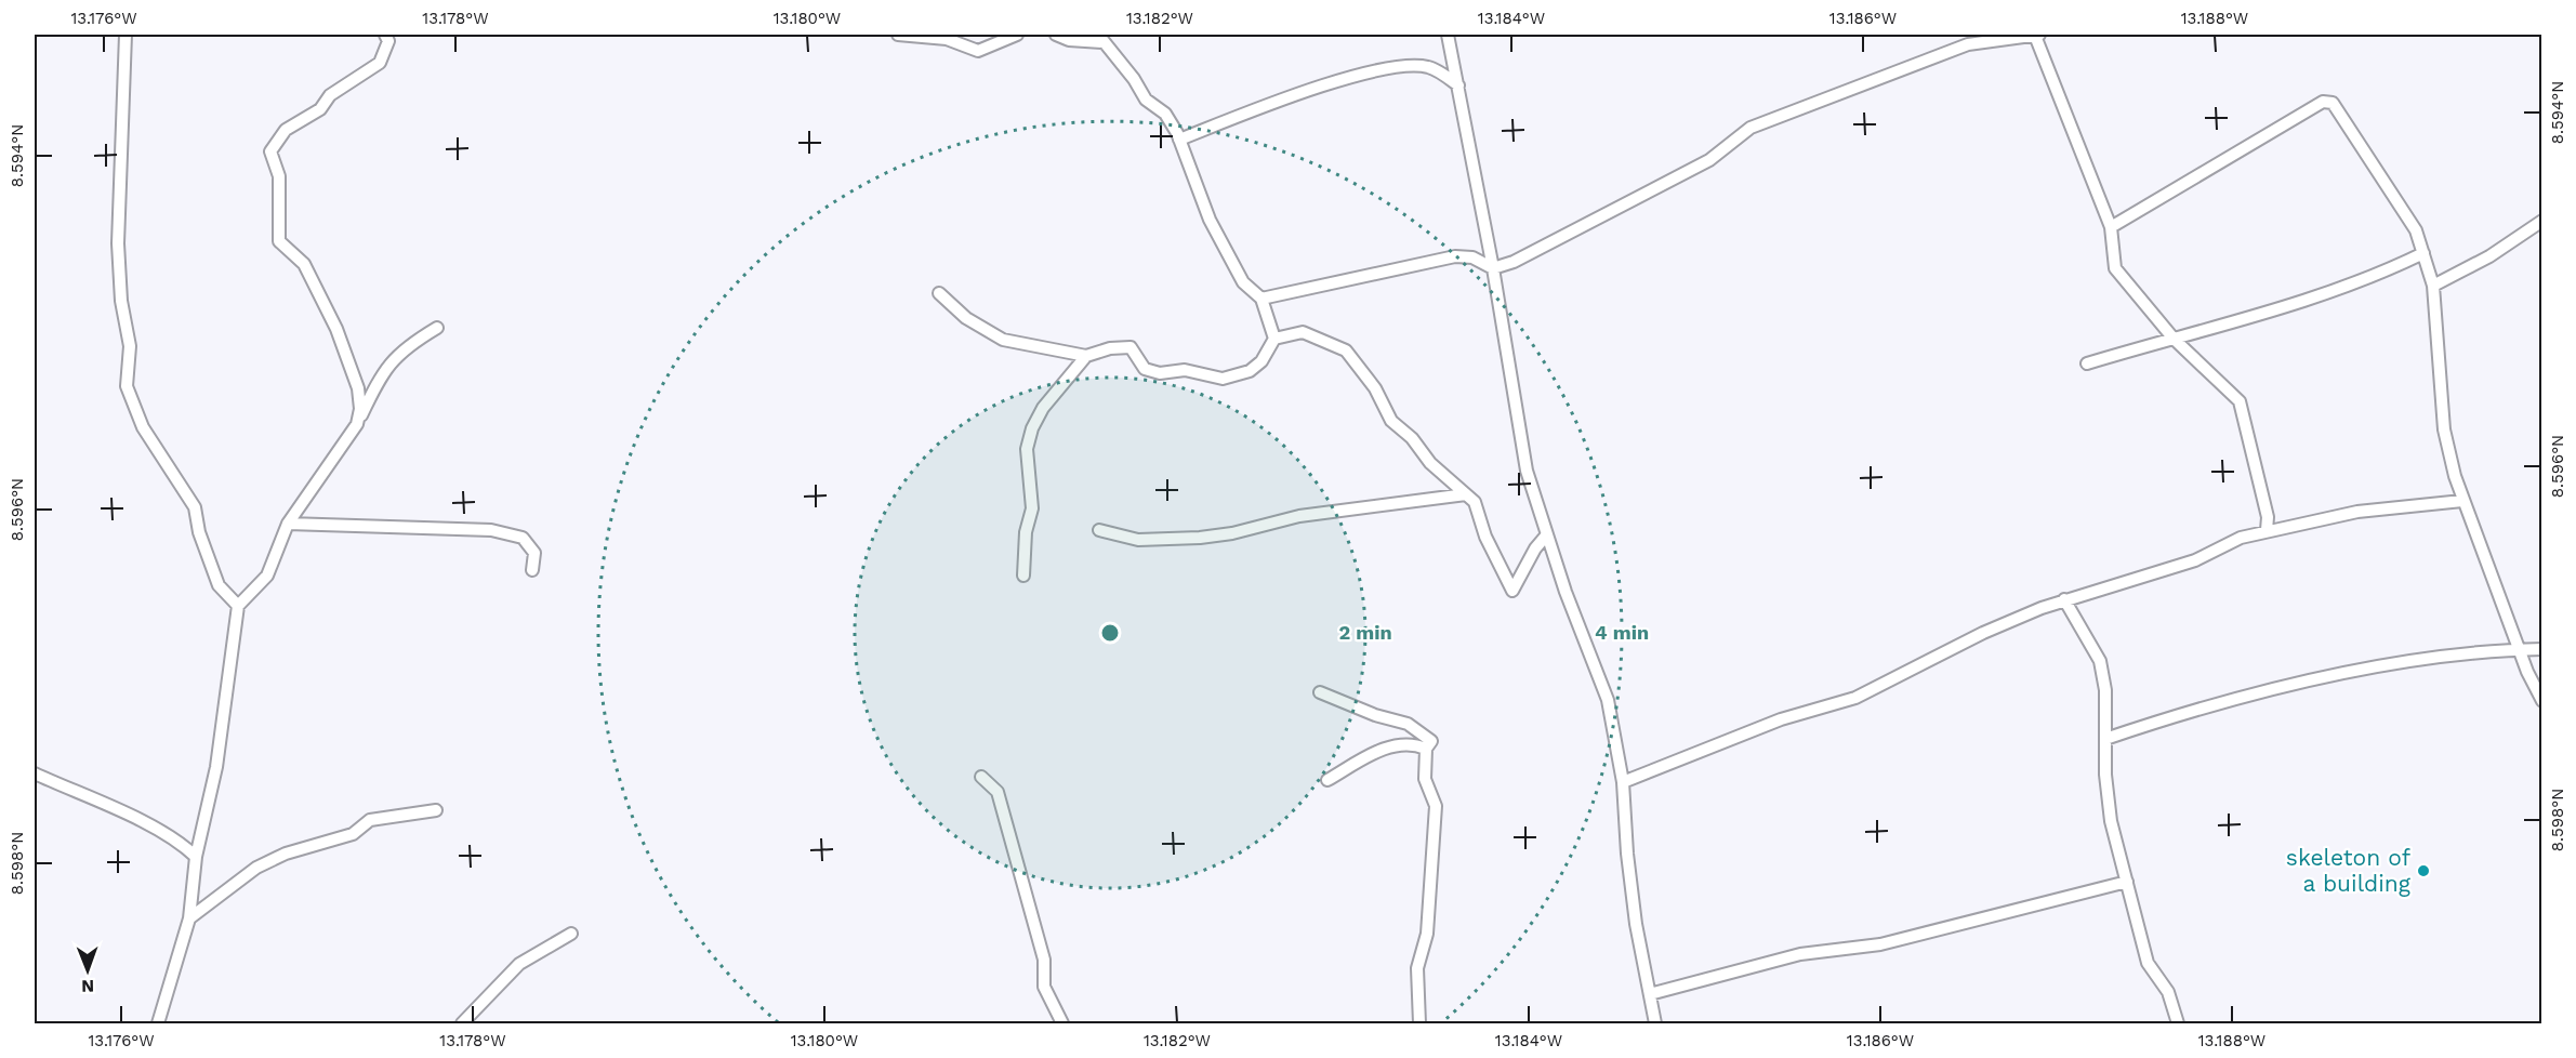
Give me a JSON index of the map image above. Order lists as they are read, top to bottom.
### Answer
{
  "places": ["skeleton of a building"],
  "north": "bottom",
  "coordinates": [
    "13.176°W",
    "13.178°W",
    "13.180°W",
    "13.182°W",
    "13.184°W",
    "13.186°W",
    "13.188°W",
    "8.594°N",
    "8.596°N",
    "8.598°N"
  ],
  "rings": ["2 min", "4 min"]
}
